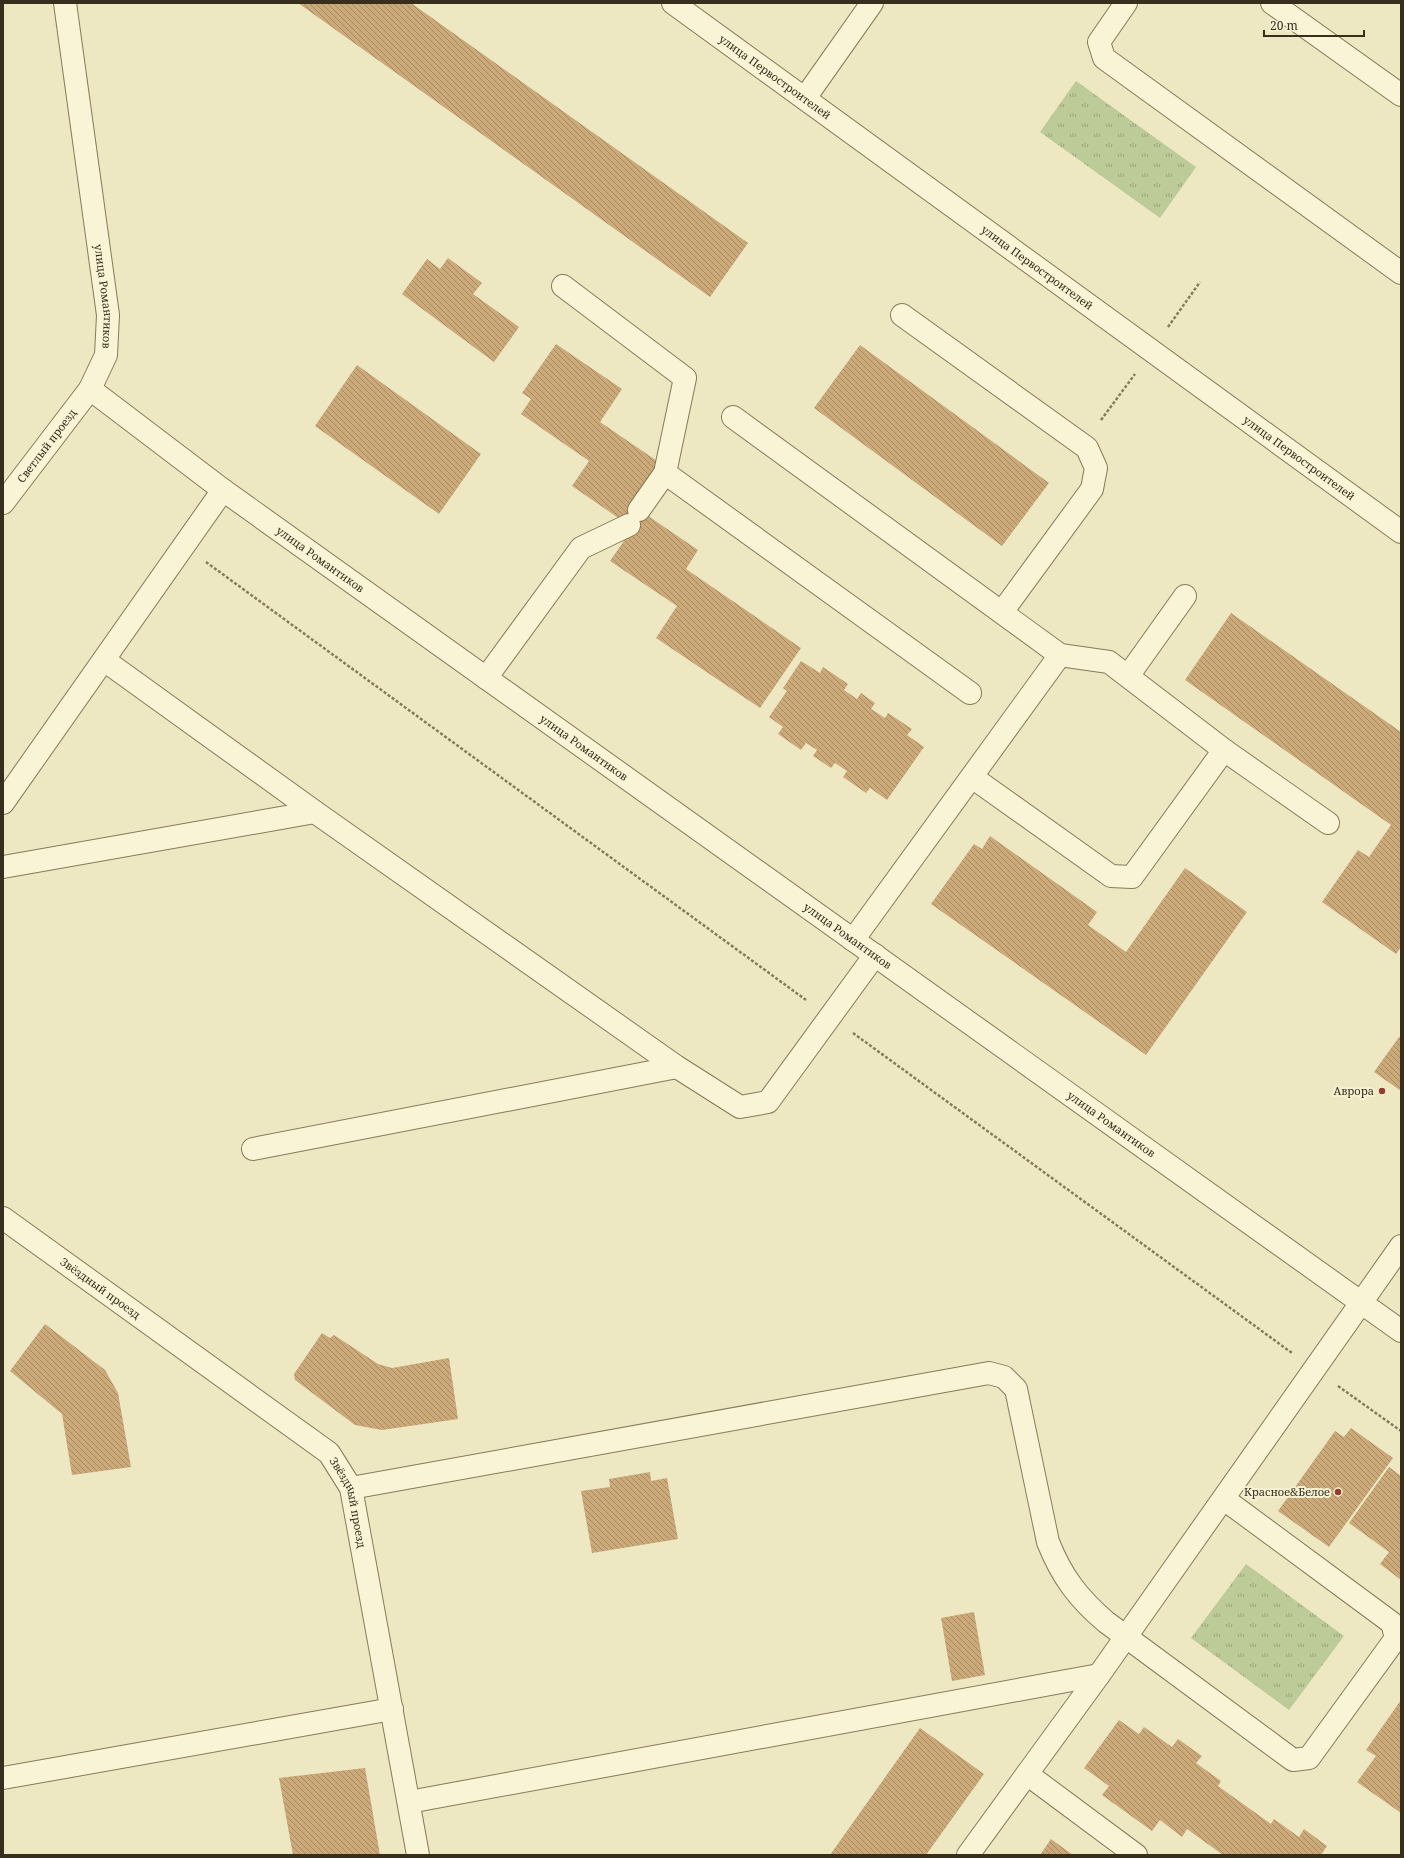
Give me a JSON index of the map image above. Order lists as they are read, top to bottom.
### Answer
{
  "streets": {
    "street": [
      "улица Первостроителей",
      "улица Романтиков",
      "Светлый проезд",
      "Звёздный проезд"
    ]
  },
  "crossings": [
    ["улица Романтиков", "Светлый проезд"]
  ],
  "places": ["Аврора", "Красное&Белое"],
  "scale_bar": "20 m"
}
